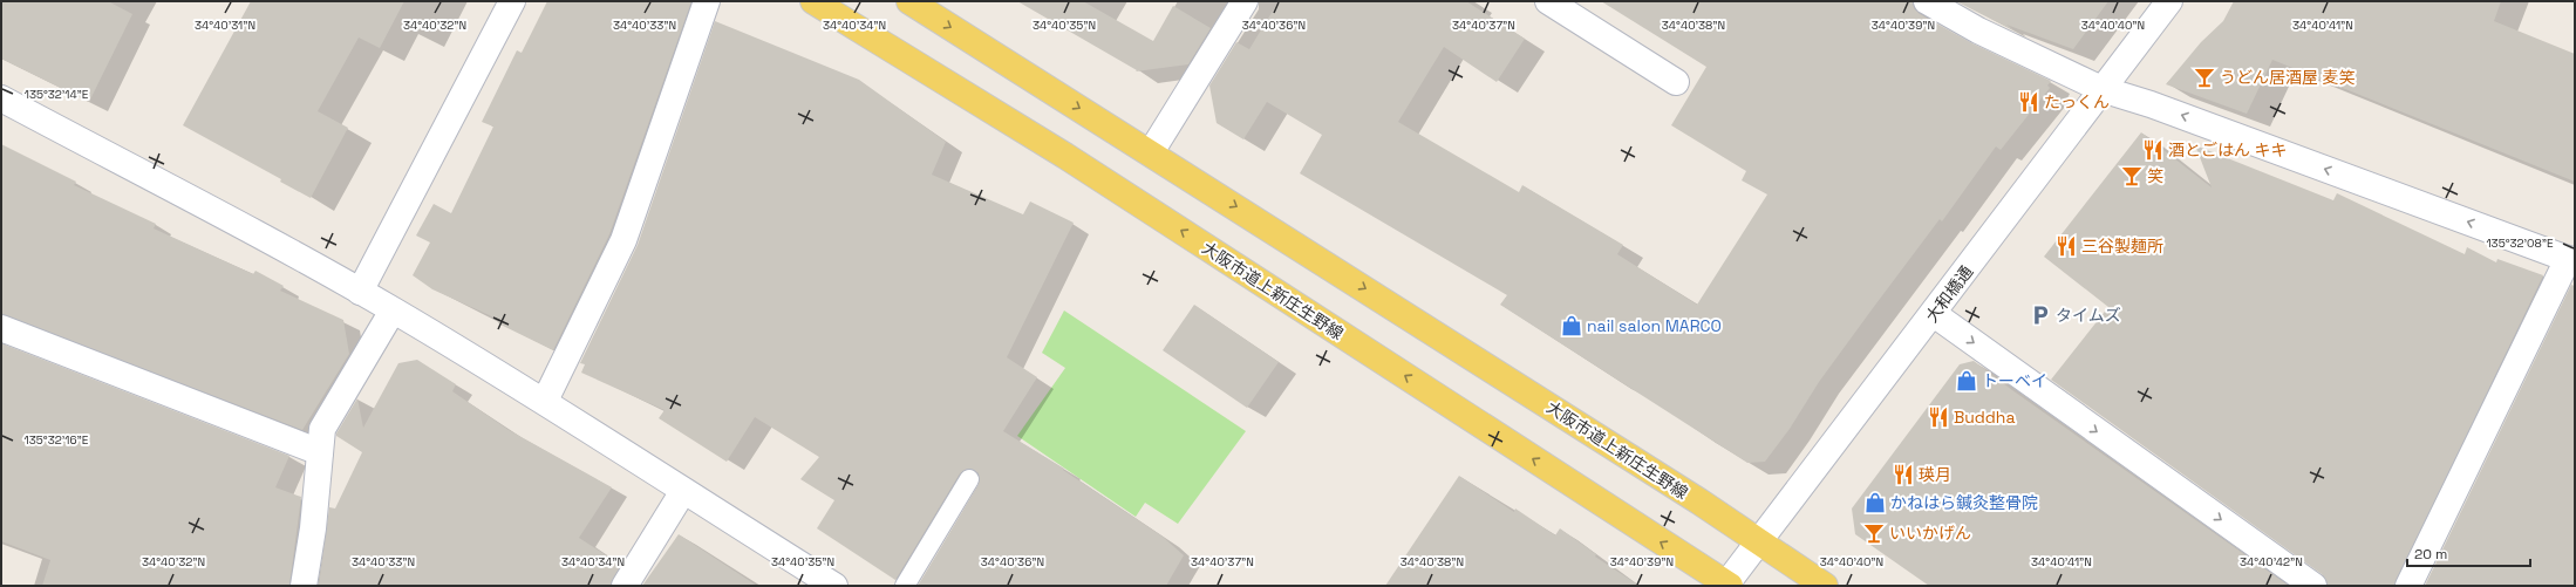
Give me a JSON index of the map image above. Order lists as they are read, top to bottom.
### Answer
{
  "streets": {
    "main road": ["大阪市道上新庄生野線"],
    "street": ["大和橋通"]
  },
  "crossings": [
    ["大阪市道上新庄生野線", "大和橋通"]
  ],
  "places": {
    "bar": ["うどん居酒屋 麦笑", "笑", "いいかげん"],
    "restaurant": [
      "たっくん",
      "酒とごはん キキ",
      "三谷製麺所",
      "Buddha",
      "瑛月"
    ],
    "parking": ["タイムズ"],
    "shop": ["nail salon MARCO", "トーベイ", "かねはら鍼灸整骨院"]
  },
  "scale_bar": "20 m",
  "coordinates": [
    "34°40'31\"N",
    "34°40'35\"N",
    "34°40'36\"N",
    "34°40'37\"N",
    "34°40'38\"N",
    "34°40'39\"N",
    "34°40'40\"N",
    "34°40'41\"N",
    "34°40'32\"N",
    "34°40'33\"N",
    "34°40'34\"N",
    "135°32'14\"E",
    "135°32'08\"E",
    "135°32'16\"E",
    "34°40'42\"N"
  ]
}
